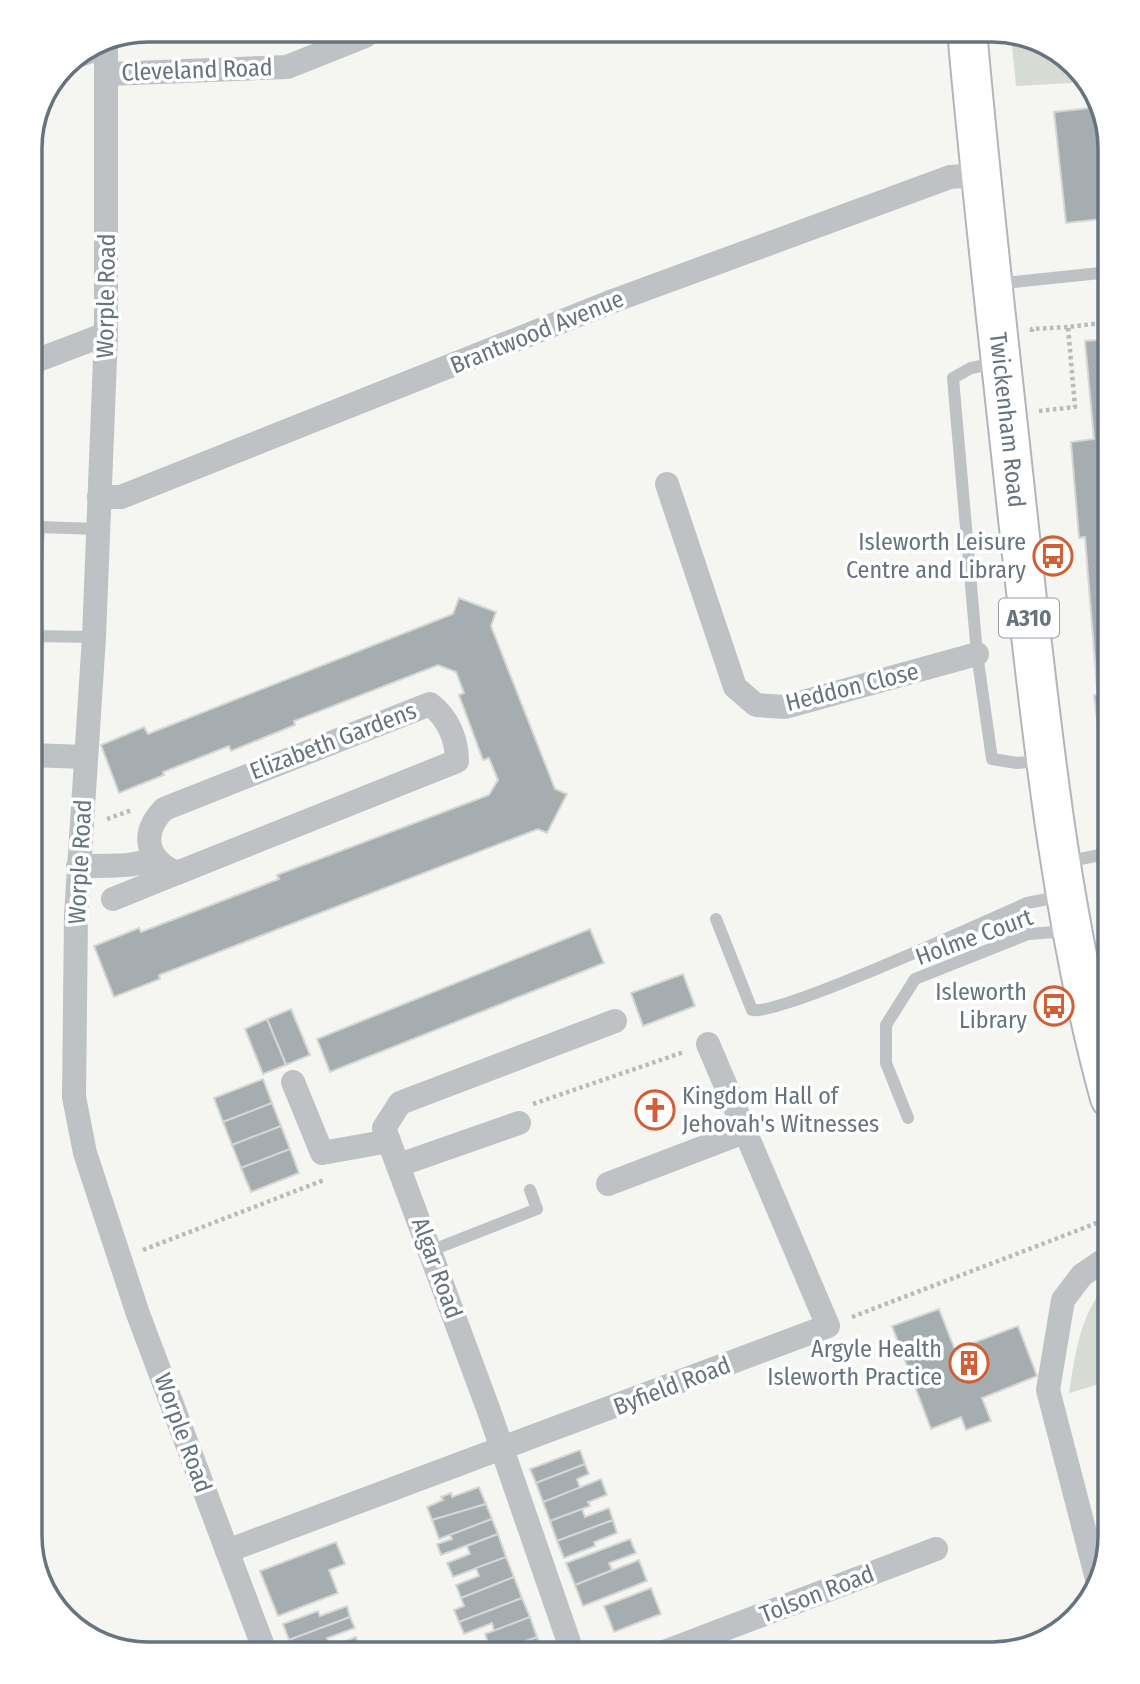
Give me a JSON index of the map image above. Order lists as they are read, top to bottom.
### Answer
{
  "streets": {
    "main road": ["Twickenham Road", "A310"],
    "street": [
      "Cleveland Road",
      "Worple Road",
      "Brantwood Avenue",
      "Heddon Close",
      "Elizabeth Gardens",
      "Algar Road",
      "Byfield Road",
      "Tolson Road"
    ],
    "lane": ["Holme Court"]
  },
  "crossings": [
    ["Cleveland Road", "Worple Road"],
    ["Worple Road", "Brantwood Avenue"],
    ["Worple Road", "Byfield Road"],
    ["Brantwood Avenue", "Twickenham Road"],
    ["Twickenham Road", "Holme Court"],
    ["Algar Road", "Byfield Road"]
  ],
  "places": {
    "bus stop": ["Isleworth Leisure Centre and Library", "Isleworth Library"],
    "church": ["Kingdom Hall of Jehovah's Witnesses"],
    "building": ["Argyle Health Isleworth Practice"]
  }
}
